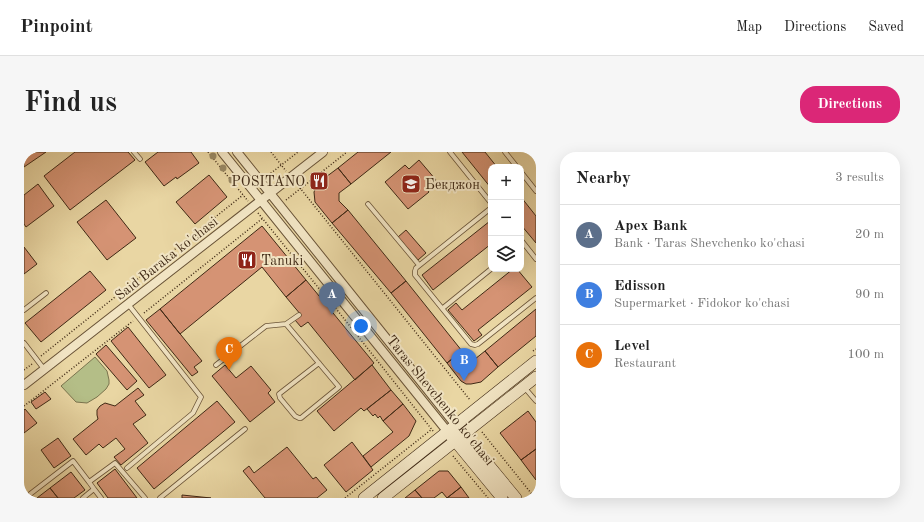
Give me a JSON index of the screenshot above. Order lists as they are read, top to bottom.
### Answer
{
  "streets": {
    "main road": ["Taras Shevchenko ko'chasi"],
    "street": ["Said Baraka ko'chasi"]
  },
  "crossings": [
    ["Said Baraka ko'chasi", "Taras Shevchenko ko'chasi"]
  ],
  "places": {
    "restaurant": ["POSITANO", "Tanuki"],
    "school or university": ["Бекджон"]
  },
  "page": {
    "header": "Pinpoint",
    "nav": ["Map", "Directions", "Saved"],
    "buttons": "Directions",
    "title": "Find us",
    "heading": ["Nearby", "3 results"],
    "map_buttons": ["+", "−"],
    "list": [
      {
        "mark": "A",
        "name": "Apex Bank",
        "note": "Bank · Taras Shevchenko ko'chasi",
        "value": "20 m"
      },
      {
        "mark": "B",
        "name": "Edisson",
        "note": "Supermarket · Fidokor ko'chasi",
        "value": "90 m"
      },
      {
        "mark": "C",
        "name": "Level",
        "note": "Restaurant",
        "value": "100 m"
      }
    ],
    "pins": ["A", "C", "B"]
  }
}
